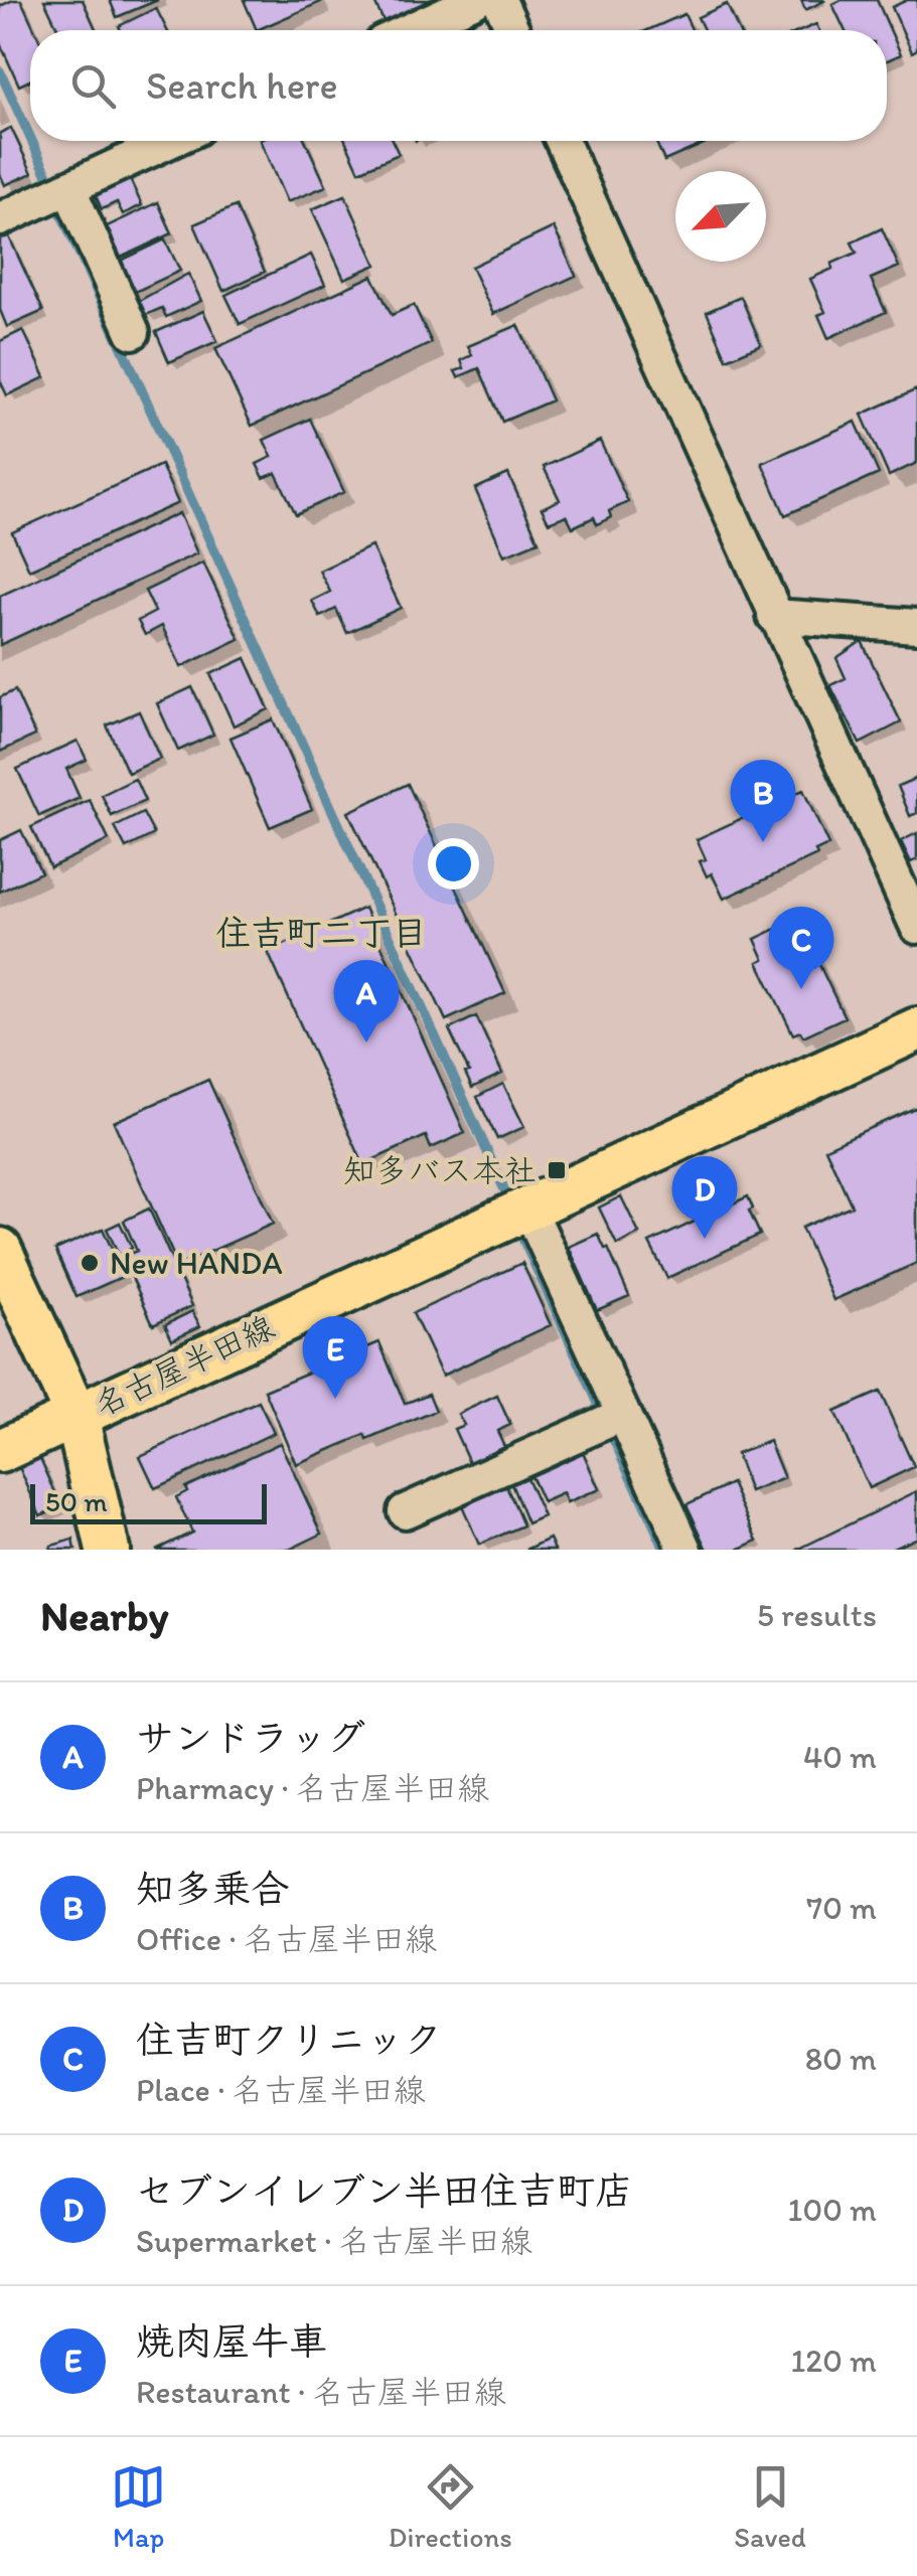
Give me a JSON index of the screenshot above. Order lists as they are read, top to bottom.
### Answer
{
  "streets": {
    "main road": ["名古屋半田線"]
  },
  "districts": ["住吉町二丁目"],
  "places": {
    "transit": ["知多バス本社"],
    "other": ["New HANDA"]
  },
  "scale_bar": "50 m",
  "north": "bottom left",
  "page": {
    "search": "Search here",
    "pins": [
      "B",
      "C",
      "A",
      "D",
      "E"
    ],
    "scale": "50 m",
    "heading": ["Nearby", "5 results"],
    "list": [
      {
        "mark": "A",
        "name": "サンドラッグ",
        "note": "Pharmacy · 名古屋半田線",
        "value": "40 m"
      },
      {
        "mark": "B",
        "name": "知多乗合",
        "note": "Office · 名古屋半田線",
        "value": "70 m"
      },
      {
        "mark": "C",
        "name": "住吉町クリニック",
        "note": "Place · 名古屋半田線",
        "value": "80 m"
      },
      {
        "mark": "D",
        "name": "セブンイレブン半田住吉町店",
        "note": "Supermarket · 名古屋半田線",
        "value": "100 m"
      },
      {
        "mark": "E",
        "name": "焼肉屋牛車",
        "note": "Restaurant · 名古屋半田線",
        "value": "120 m"
      }
    ],
    "nav": ["Map", "Directions", "Saved"]
  }
}
